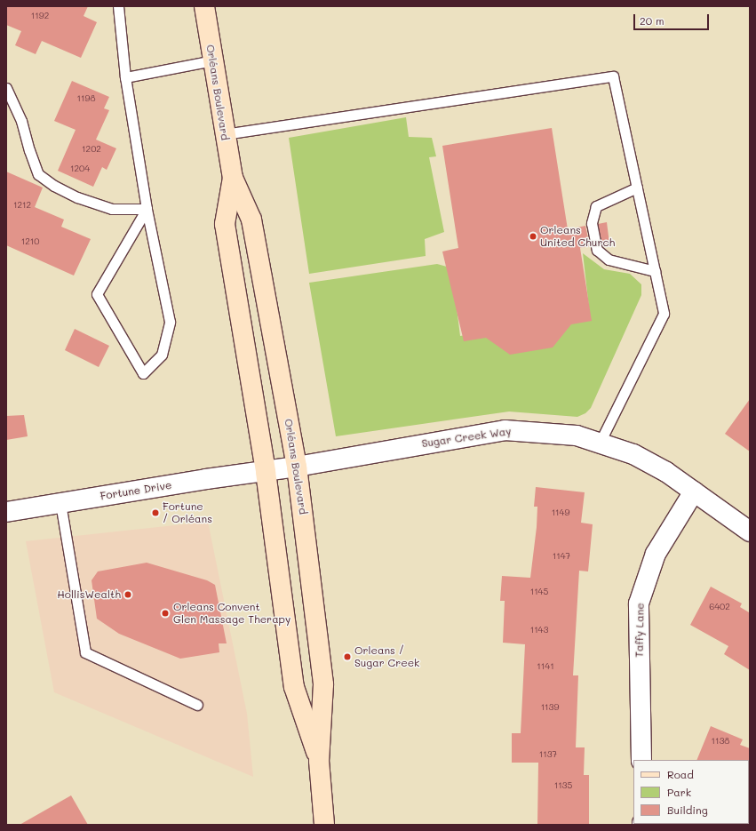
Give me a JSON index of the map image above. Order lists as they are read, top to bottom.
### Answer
{
  "streets": {
    "main road": ["Orléans Boulevard"],
    "street": ["Sugar Creek Way", "Fortune Drive", "Taffy Lane"]
  },
  "crossings": [
    ["Orléans Boulevard", "Sugar Creek Way"],
    ["Orléans Boulevard", "Fortune Drive"],
    ["Sugar Creek Way", "Fortune Drive"],
    ["Sugar Creek Way", "Taffy Lane"]
  ],
  "places": [
    "Orleans United Church",
    "Fortune / Orléans",
    "HollisWealth",
    "Orleans Convent Glen Massage Therapy",
    "Orleans / Sugar Creek"
  ],
  "house_numbers": [
    "1192",
    "1198",
    "1202",
    "1204",
    "1212",
    "1210",
    "1149",
    "1147",
    "1145",
    "6402",
    "1143",
    "1141",
    "1139",
    "1138",
    "1137",
    "1135"
  ],
  "legend": ["Road", "Park", "Building"],
  "scale_bar": "20 m"
}
